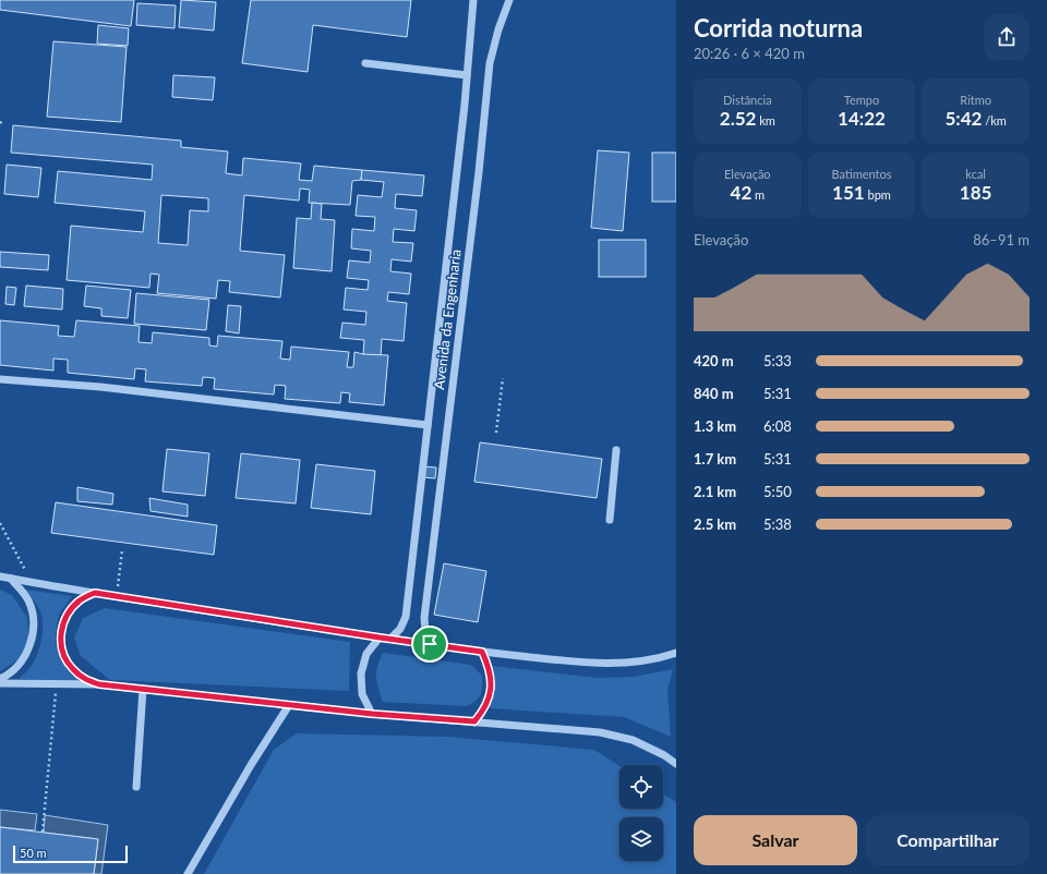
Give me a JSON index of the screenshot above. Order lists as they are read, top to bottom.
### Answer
{
  "streets": {
    "street": ["Avenida da Engenharia"]
  },
  "scale_bar": "50 m",
  "page": {
    "heading": ["Corrida noturna", "20:26 · 6 × 420 m"],
    "stats": [
      ["Distância", "2.52 km"],
      ["Tempo", "14:22"],
      ["Ritmo", "5:42 /km"],
      ["Elevação", "42 m"],
      ["Batimentos", "151 bpm"],
      ["kcal", "185"]
    ],
    "chart": ["Elevação", "86–91 m"],
    "list": [
      {
        "name": "420 m",
        "note": "5:33"
      },
      {
        "name": "840 m",
        "note": "5:31"
      },
      {
        "name": "1.3 km",
        "note": "6:08"
      },
      {
        "name": "1.7 km",
        "note": "5:31"
      },
      {
        "name": "2.1 km",
        "note": "5:50"
      },
      {
        "name": "2.5 km",
        "note": "5:38"
      }
    ],
    "buttons": ["Salvar", "Compartilhar"],
    "scale": "50 m"
  }
}
